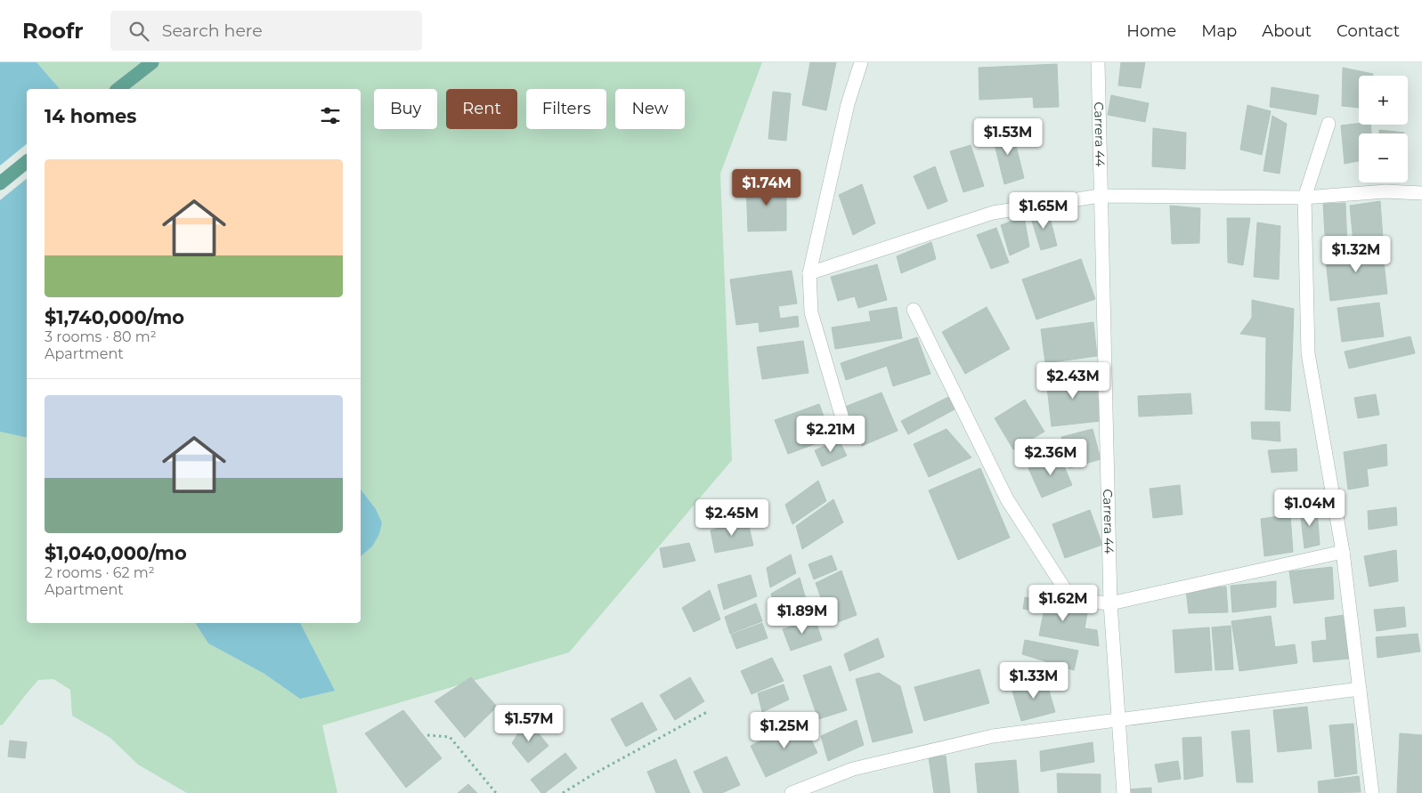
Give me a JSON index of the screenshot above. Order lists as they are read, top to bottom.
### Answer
{
  "streets": {
    "street": ["Carrera 44"]
  },
  "page": {
    "header": "Roofr",
    "search": "Search here",
    "nav": [
      "Home",
      "Map",
      "About",
      "Contact"
    ],
    "map_buttons": ["+", "−"],
    "chip": [
      "Buy",
      "Rent",
      "Filters",
      "New"
    ],
    "heading": "14 homes",
    "price": [
      "$1.53M",
      "$1.74M",
      "$1.65M",
      "$1.32M",
      "$2.43M",
      "$2.21M",
      "$2.36M",
      "$1.04M",
      "$2.45M",
      "$1.62M",
      "$1.89M",
      "$1.33M",
      "$1.57M",
      "$1.25M"
    ],
    "list": [
      {
        "name": "$1,740,000/mo",
        "note": "3 rooms · 80 m² · Apartment"
      },
      {
        "name": "$1,040,000/mo",
        "note": "2 rooms · 62 m² · Apartment"
      }
    ]
  }
}
